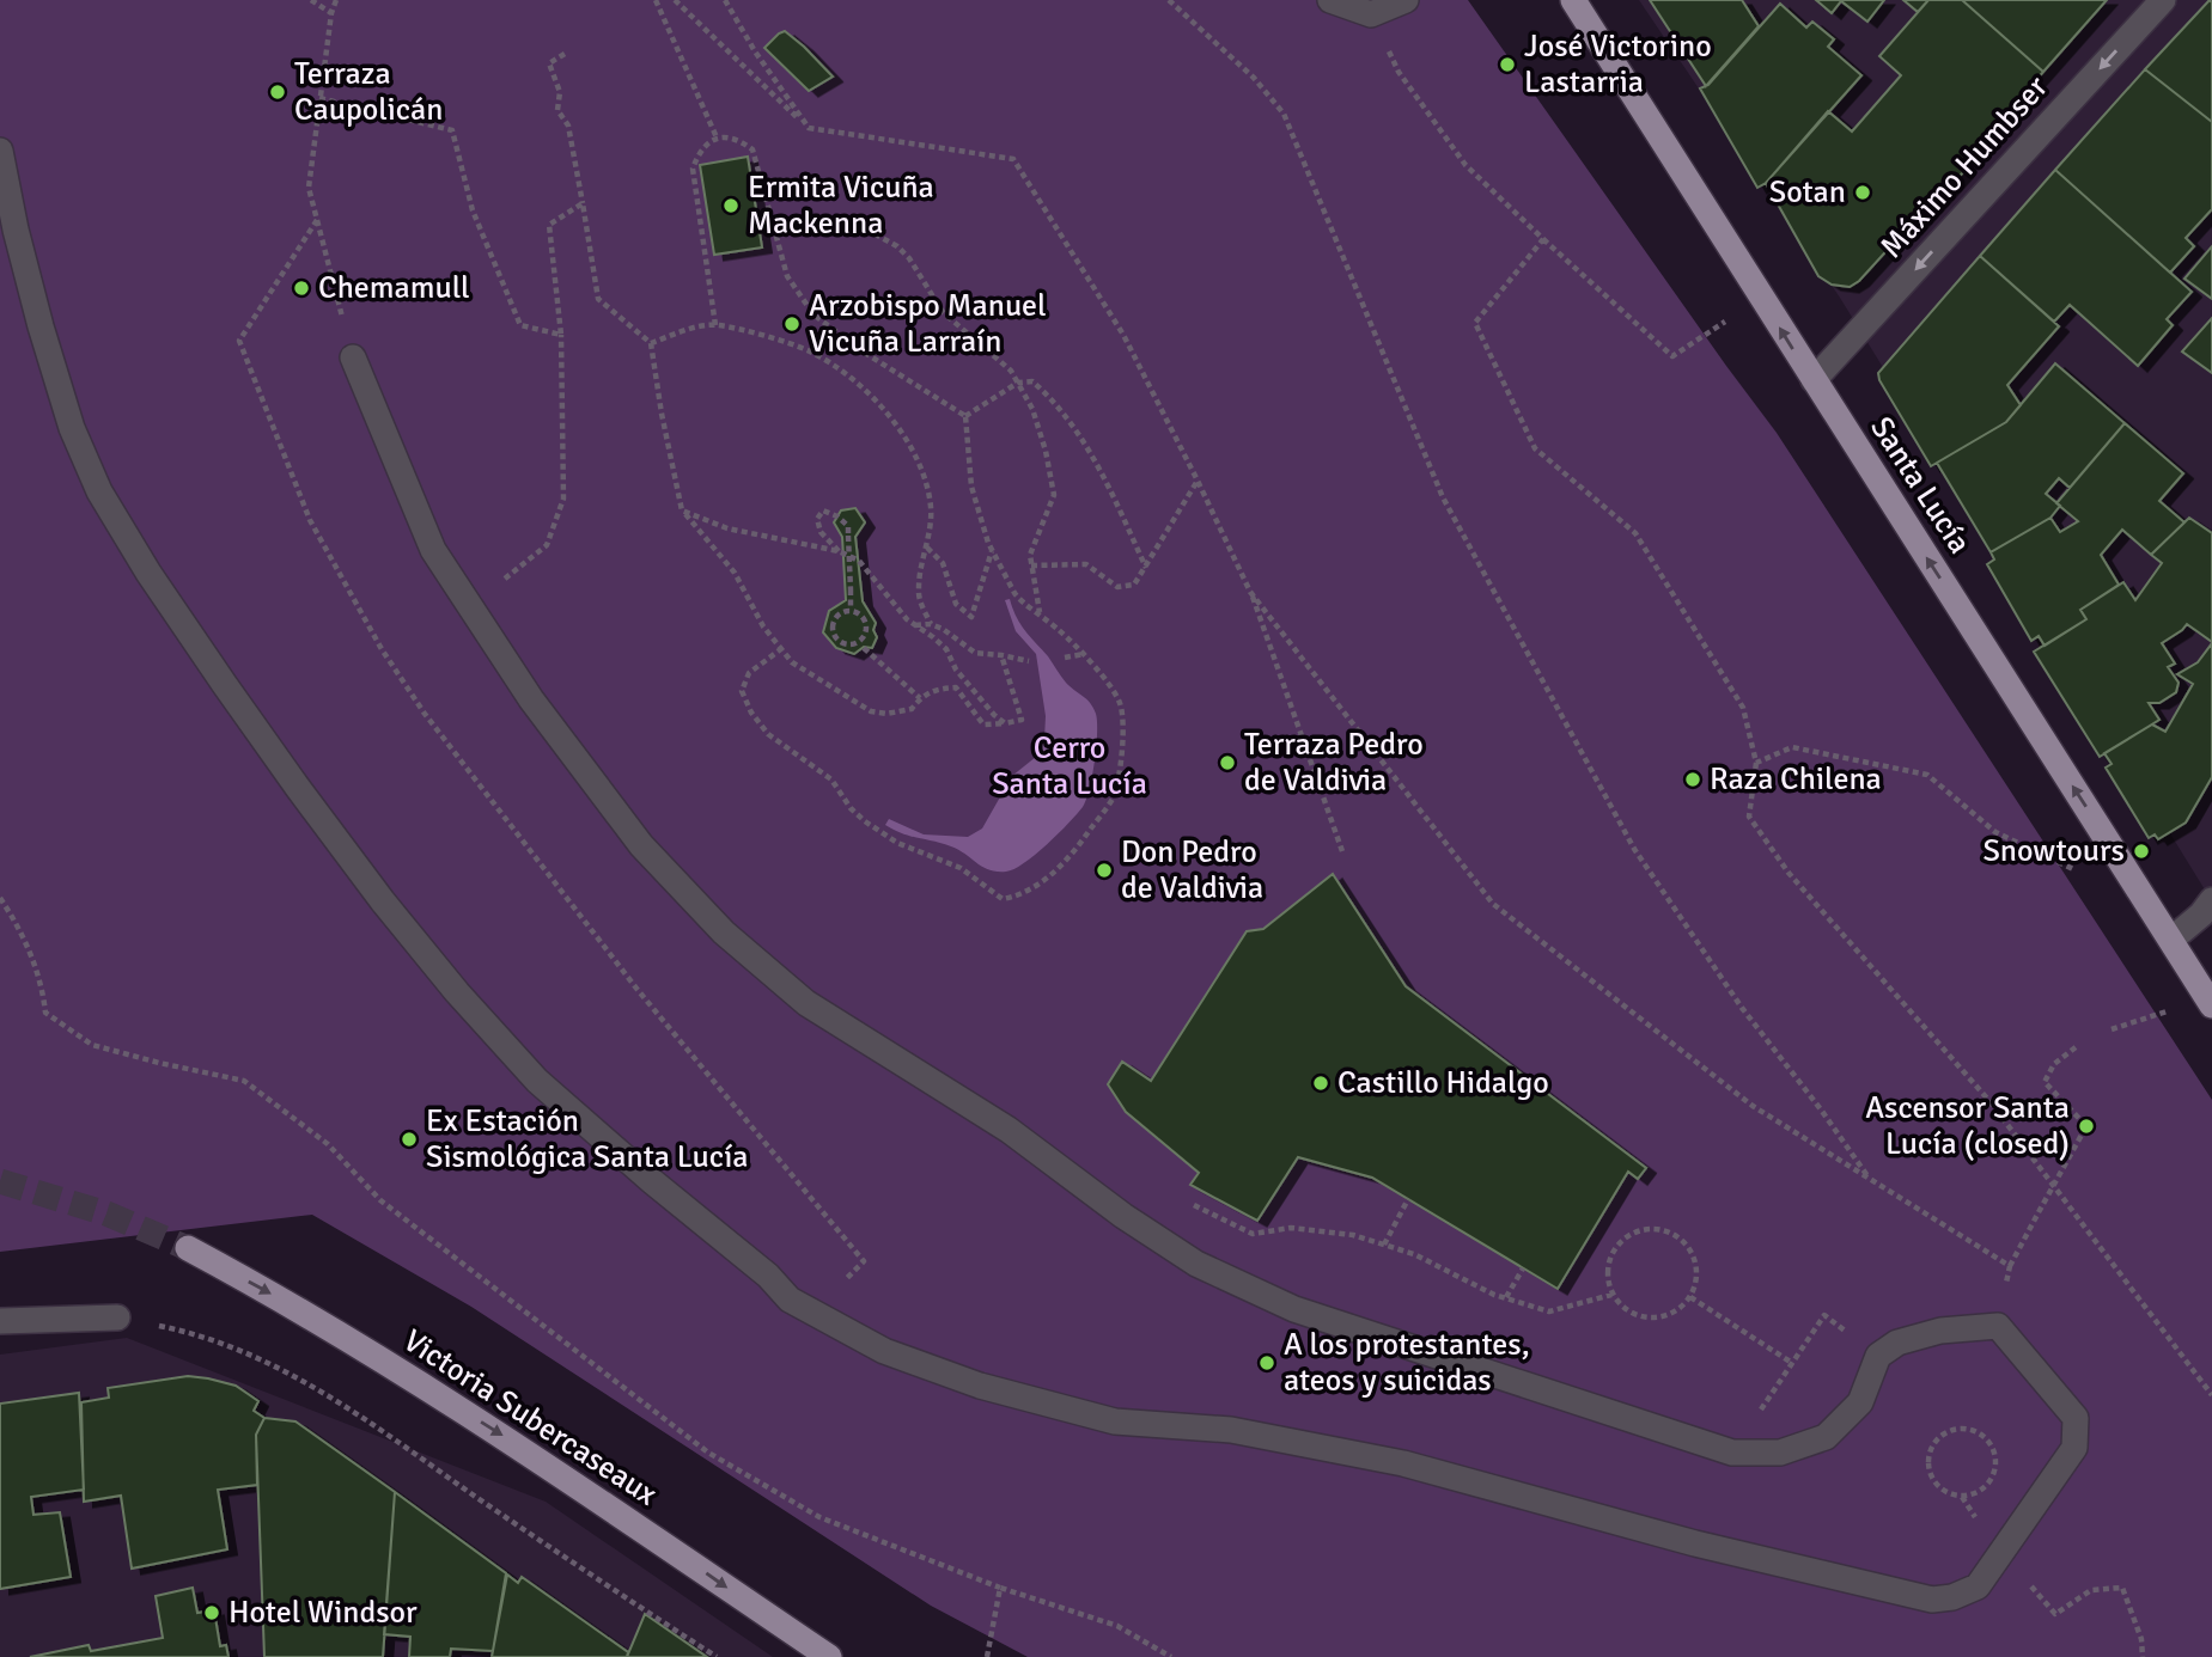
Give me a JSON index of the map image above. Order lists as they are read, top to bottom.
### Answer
{
  "streets": {
    "main road": ["Santa Lucía", "Victoria Subercaseaux"],
    "street": ["Máximo Humbser"]
  },
  "crossings": [
    ["Máximo Humbser", "Santa Lucía"]
  ],
  "one_way": ["Máximo Humbser", "Santa Lucía", "Victoria Subercaseaux"],
  "parks": ["Cerro Santa Lucía"],
  "places": [
    "José Victorino Lastarria",
    "Terraza Caupolicán",
    "Sotan",
    "Ermita Vicuña Mackenna",
    "Chemamull",
    "Arzobispo Manuel Vicuña Larraín",
    "Terraza Pedro de Valdivia",
    "Raza Chilena",
    "Snowtours",
    "Don Pedro de Valdivia",
    "Castillo Hidalgo",
    "Ascensor Santa Lucía (closed)",
    "Ex Estación Sismológica Santa Lucía",
    "A los protestantes, ateos y suicidas",
    "Hotel Windsor"
  ]
}
